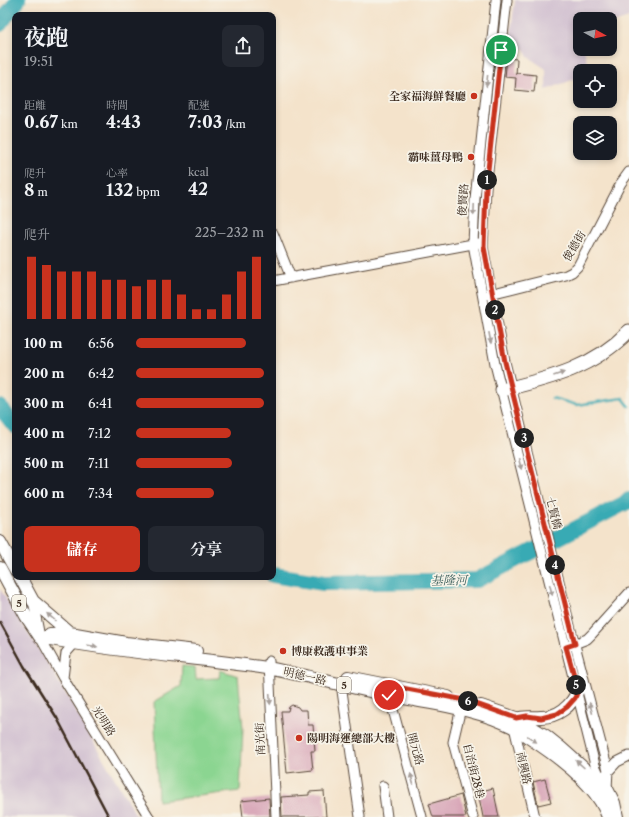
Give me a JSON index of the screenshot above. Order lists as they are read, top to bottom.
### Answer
{
  "streets": {
    "main road": ["5", "明德一路"],
    "street": [
      "俊賢路",
      "俊德街",
      "七賢橋",
      "光明路",
      "南光街",
      "開元路",
      "南興路",
      "自治街28巷"
    ]
  },
  "crossings": [
    ["俊賢路", "俊德街"],
    ["俊賢路", "七賢橋"],
    ["5", "明德一路"],
    ["5", "光明路"],
    ["明德一路", "南光街"],
    ["明德一路", "開元路"],
    ["明德一路", "南興路"],
    ["明德一路", "自治街28巷"]
  ],
  "water": ["基隆河"],
  "places": [
    "全家福海鮮餐廳",
    "霸味薑母鴨",
    "博康救護車事業",
    "陽明海運總部大樓"
  ],
  "north": "right",
  "page": {
    "heading": ["夜跑", "19:51"],
    "stats": [
      ["距離", "0.67 km"],
      ["時間", "4:43"],
      ["配速", "7:03 /km"],
      ["爬升", "8 m"],
      ["心率", "132 bpm"],
      ["kcal", "42"]
    ],
    "pins": [
      "1",
      "2",
      "3",
      "4",
      "5",
      "6"
    ],
    "chart": ["爬升", "225–232 m"],
    "list": [
      {
        "name": "100 m",
        "note": "6:56"
      },
      {
        "name": "200 m",
        "note": "6:42"
      },
      {
        "name": "300 m",
        "note": "6:41"
      },
      {
        "name": "400 m",
        "note": "7:12"
      },
      {
        "name": "500 m",
        "note": "7:11"
      },
      {
        "name": "600 m",
        "note": "7:34"
      }
    ],
    "buttons": ["儲存", "分享"]
  }
}
